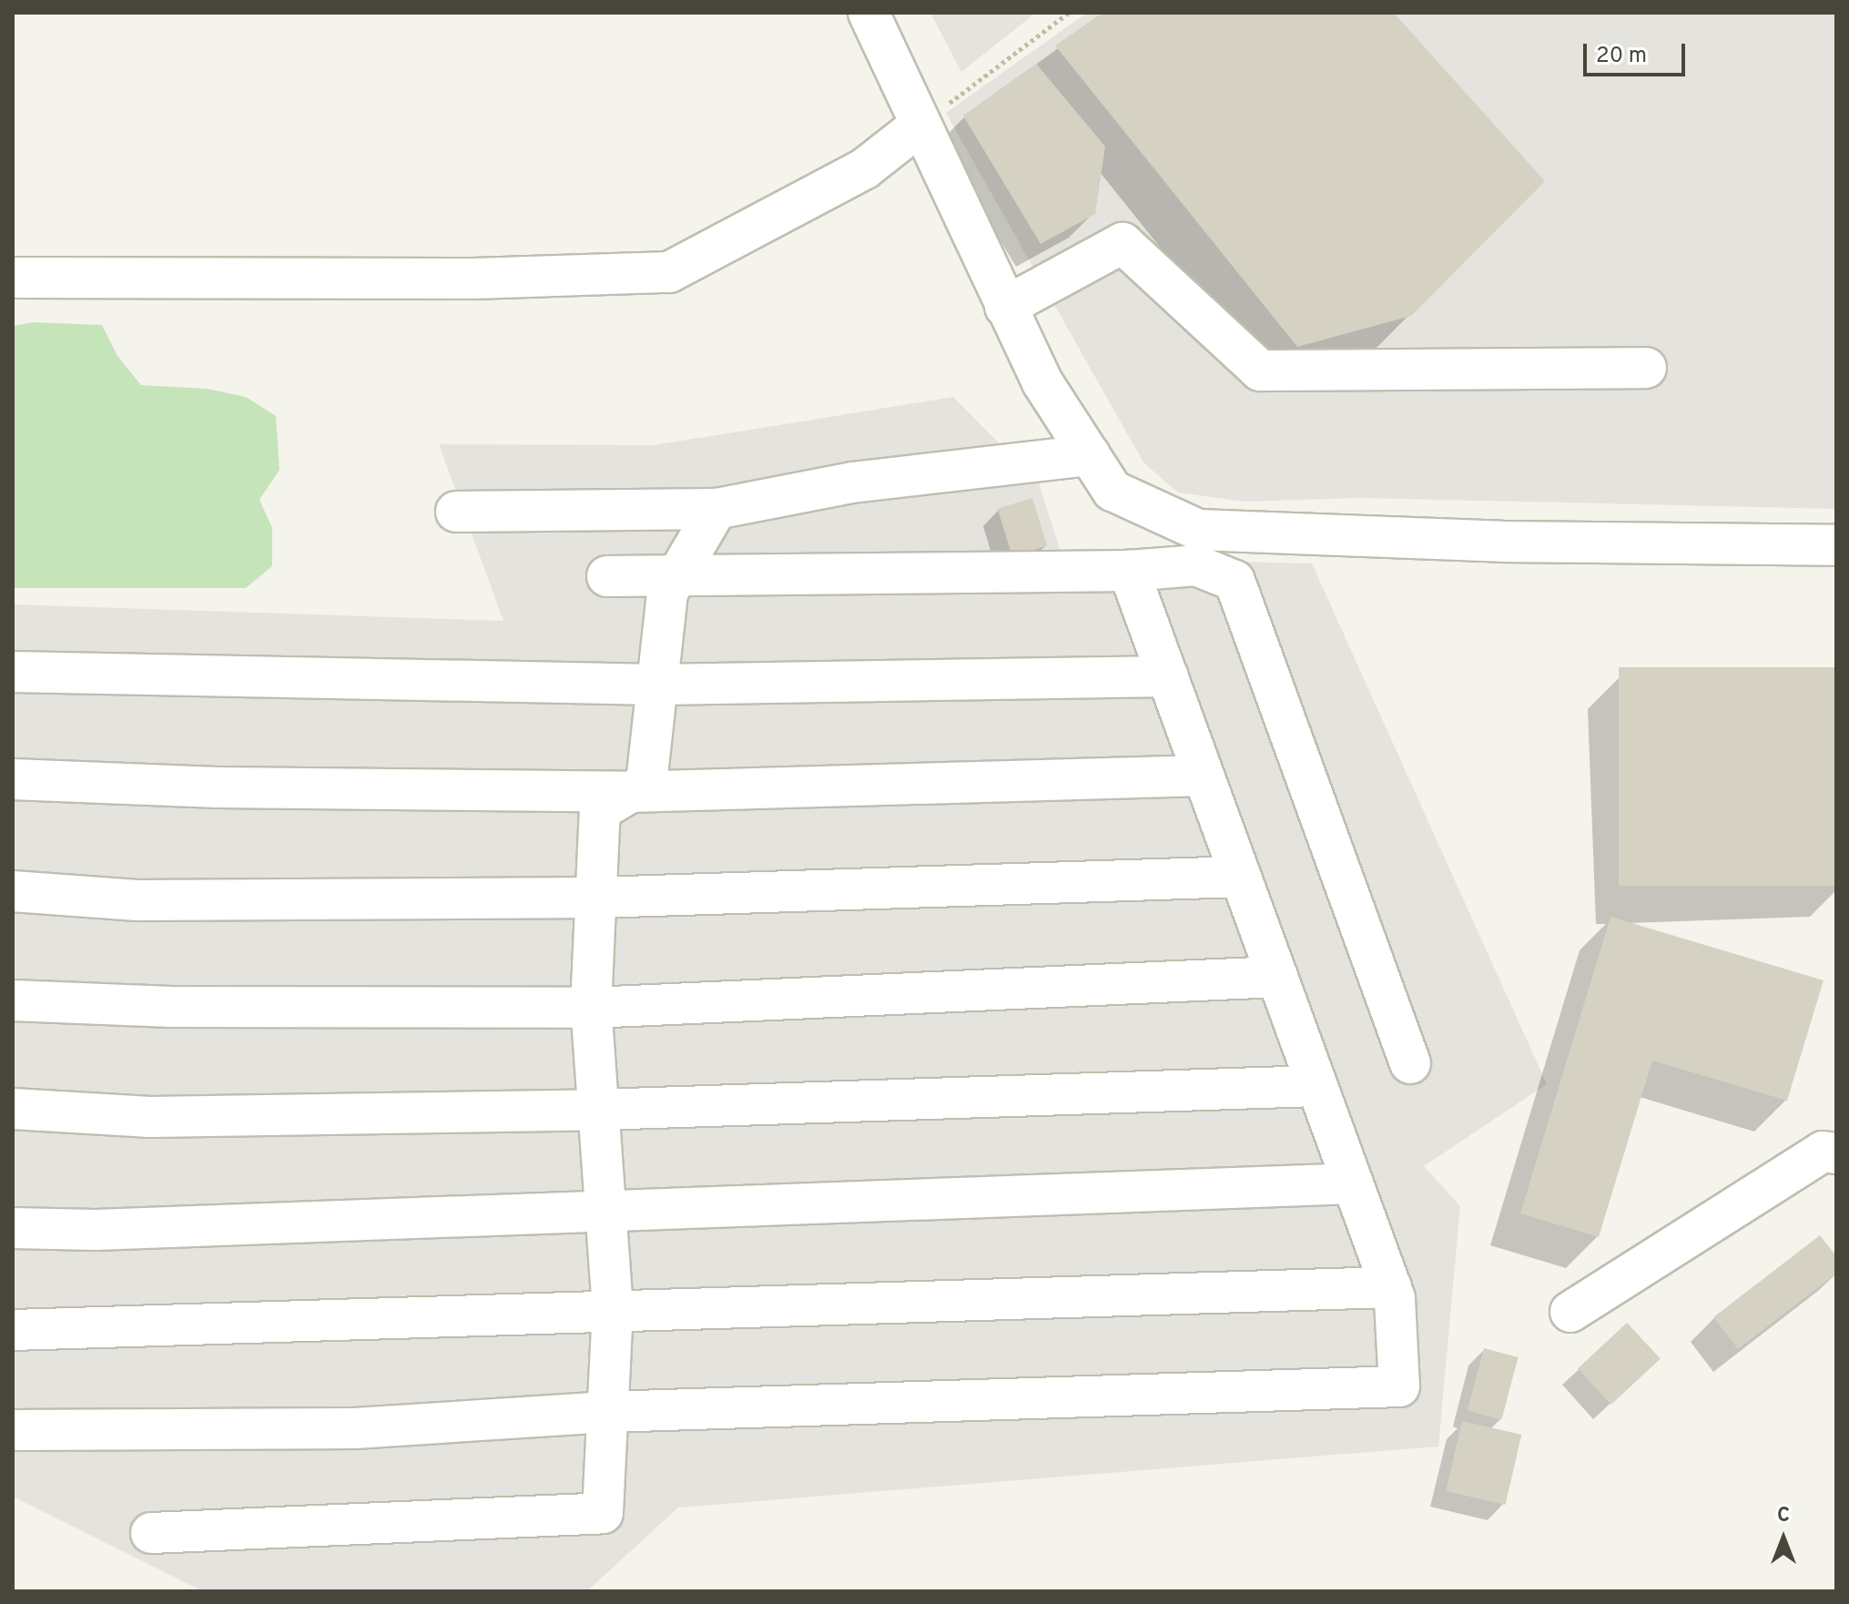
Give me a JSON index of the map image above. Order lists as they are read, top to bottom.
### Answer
{
  "scale_bar": "20 m",
  "north": "top"
}
